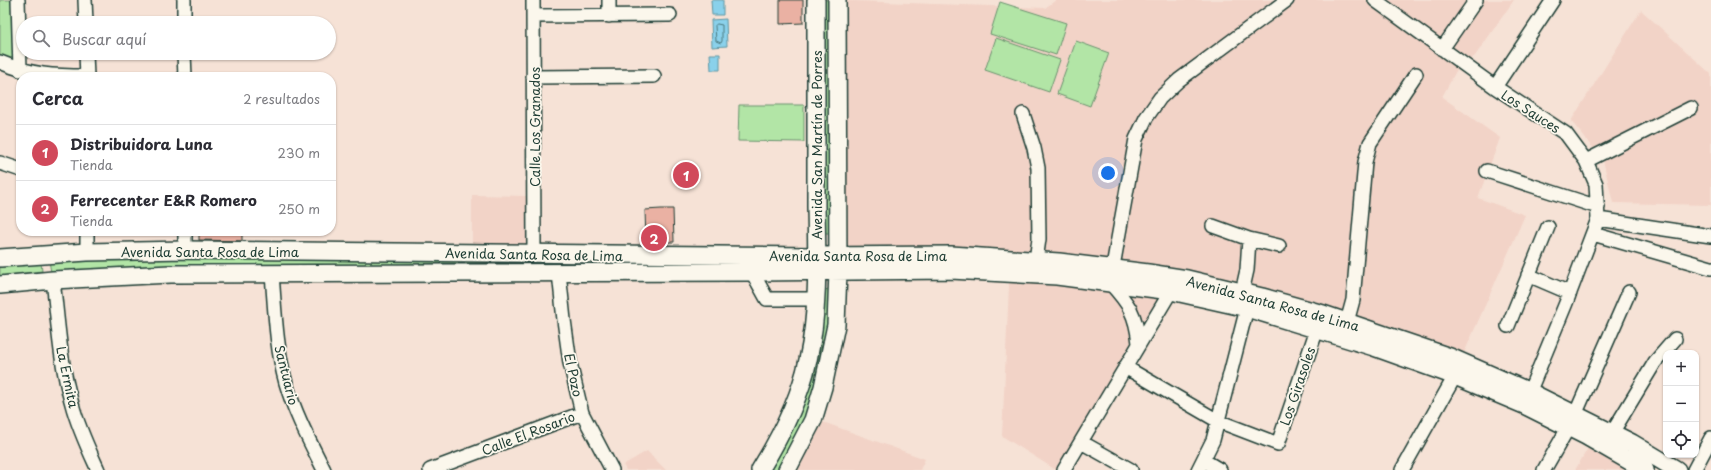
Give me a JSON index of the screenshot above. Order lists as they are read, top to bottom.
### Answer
{
  "streets": {
    "main road": ["Avenida San Martín de Porres", "Avenida Santa Rosa de Lima"],
    "street": [
      "Los Sauces",
      "Calle Los Granados",
      "Santuario",
      "El Pozo",
      "La Ermita",
      "Los Girasoles",
      "Calle El Rosario"
    ]
  },
  "crossings": [
    ["Los Sauces", "Avenida Santa Rosa de Lima"],
    ["Calle Los Granados", "Avenida Santa Rosa de Lima"],
    ["Avenida San Martín de Porres", "Avenida Santa Rosa de Lima"],
    ["Avenida Santa Rosa de Lima", "Santuario"],
    ["Avenida Santa Rosa de Lima", "El Pozo"],
    ["Avenida Santa Rosa de Lima", "La Ermita"],
    ["Avenida Santa Rosa de Lima", "Los Girasoles"],
    ["El Pozo", "Calle El Rosario"]
  ],
  "page": {
    "search": "Buscar aquí",
    "heading": ["Cerca", "2 resultados"],
    "list": [
      {
        "mark": "1",
        "name": "Distribuidora Luna",
        "note": "Tienda",
        "value": "230 m"
      },
      {
        "mark": "2",
        "name": "Ferrecenter E&R Romero",
        "note": "Tienda",
        "value": "250 m"
      }
    ],
    "pins": ["1", "2"],
    "map_buttons": ["+", "−"]
  }
}
